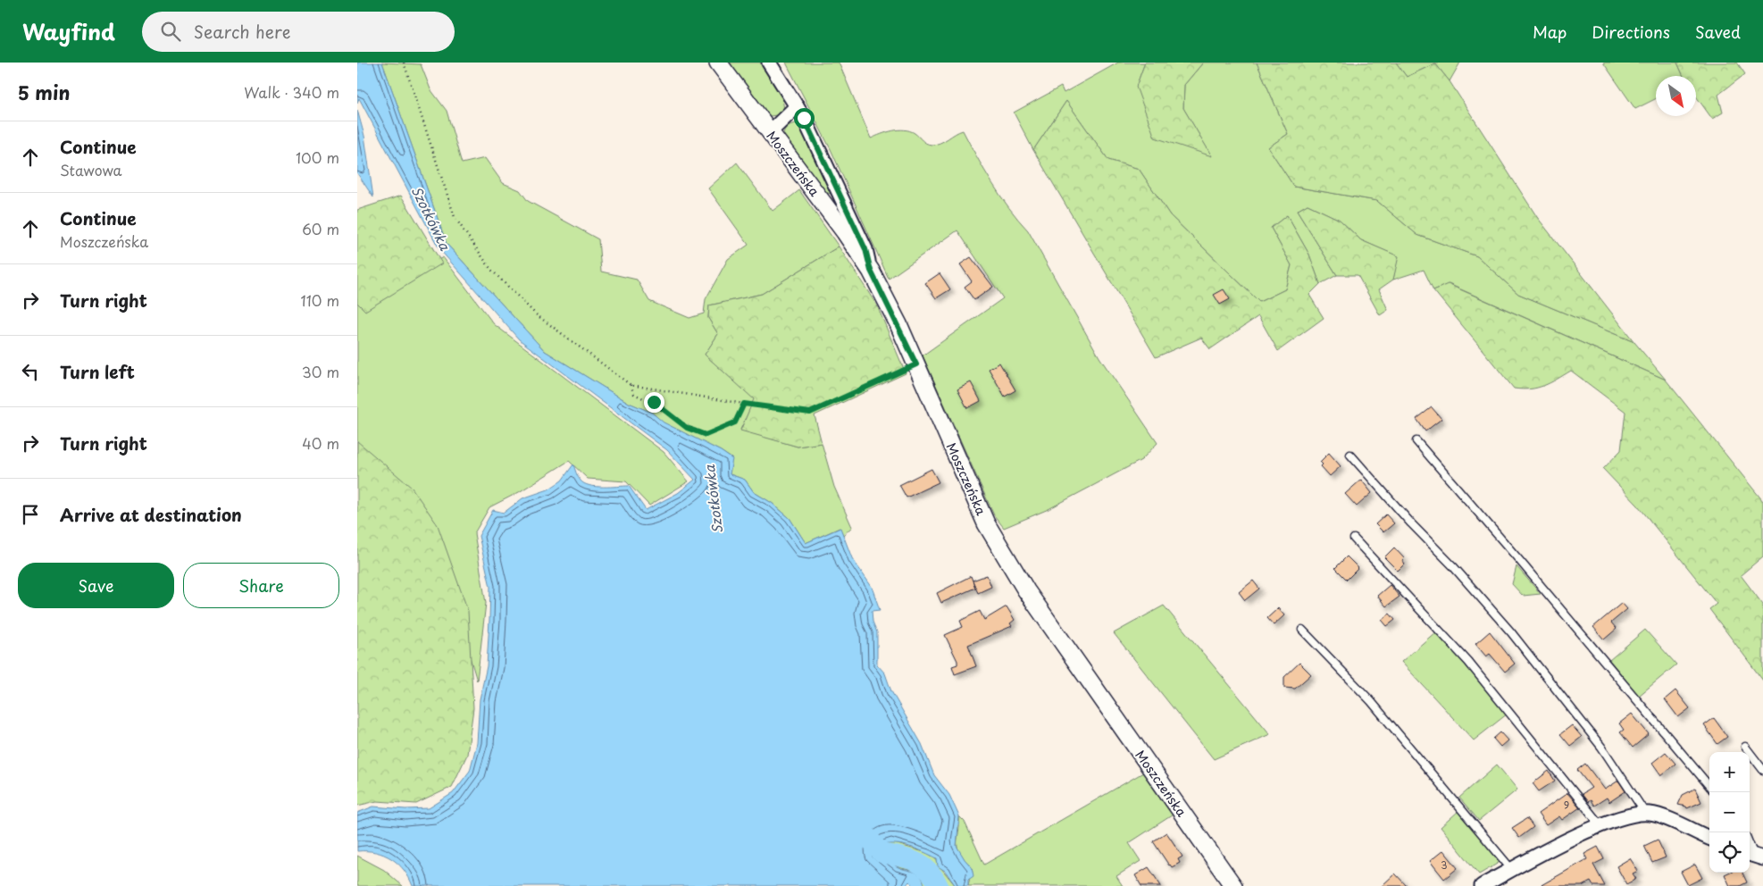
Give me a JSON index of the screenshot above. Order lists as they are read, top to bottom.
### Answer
{
  "streets": {
    "street": ["Moszczeńska"]
  },
  "water": ["Szotkówka"],
  "house_numbers": ["9", "3"],
  "north": "bottom right",
  "page": {
    "header": "Wayfind",
    "search": "Search here",
    "nav": ["Map", "Directions", "Saved"],
    "heading": ["5 min", "Walk · 340 m"],
    "list": [
      ["Continue", "Stawowa", "100 m"],
      ["Continue", "Moszczeńska", "60 m"],
      ["Turn right", "110 m"],
      ["Turn left", "30 m"],
      ["Turn right", "40 m"],
      "Arrive at destination"
    ],
    "buttons": ["Save", "Share"],
    "map_buttons": ["+", "−"]
  }
}
